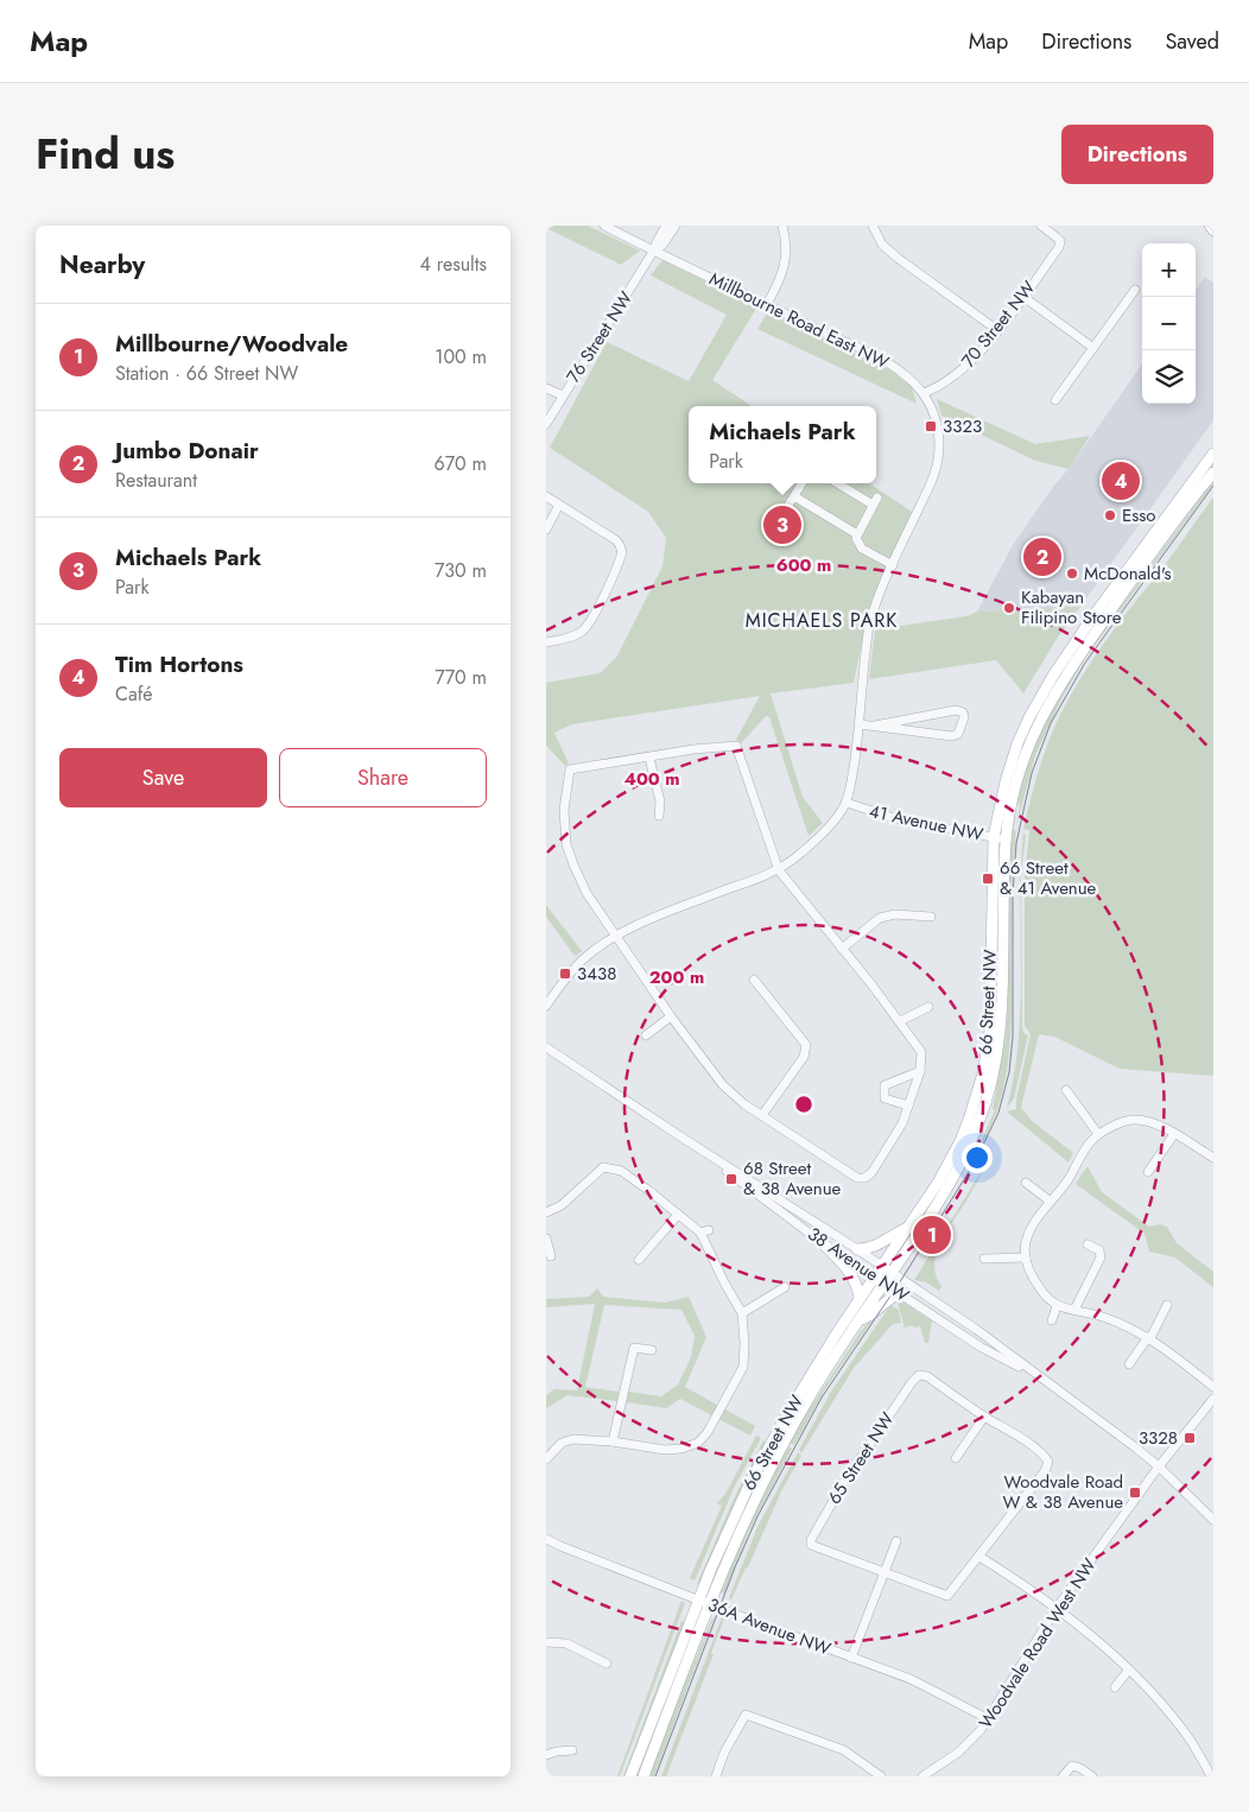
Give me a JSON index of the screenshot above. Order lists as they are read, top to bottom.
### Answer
{
  "streets": {
    "main road": ["66 Street NW"],
    "street": [
      "Millbourne Road East NW",
      "70 Street NW",
      "76 Street NW",
      "41 Avenue NW",
      "38 Avenue NW",
      "65 Street NW",
      "36A Avenue NW",
      "Woodvale Road West NW"
    ]
  },
  "crossings": [
    ["Millbourne Road East NW", "70 Street NW"],
    ["Millbourne Road East NW", "76 Street NW"],
    ["Millbourne Road East NW", "41 Avenue NW"],
    ["41 Avenue NW", "66 Street NW"],
    ["66 Street NW", "38 Avenue NW"],
    ["66 Street NW", "36A Avenue NW"],
    ["38 Avenue NW", "Woodvale Road West NW"],
    ["36A Avenue NW", "Woodvale Road West NW"]
  ],
  "districts": ["MICHAELS PARK"],
  "places": {
    "transit": [
      "3323",
      "66 Street & 41 Avenue",
      "3438",
      "68 Street & 38 Avenue",
      "3328",
      "Woodvale Road W & 38 Avenue"
    ],
    "other": ["Esso", "McDonald's", "Kabayan Filipino Store"]
  },
  "page": {
    "header": "Map",
    "nav": ["Map", "Directions", "Saved"],
    "title": "Find us",
    "buttons": [
      "Directions",
      ["Save", "Share"]
    ],
    "heading": ["Nearby", "4 results"],
    "map_buttons": ["+", "−"],
    "list": [
      {
        "mark": "1",
        "name": "Millbourne/Woodvale",
        "note": "Station · 66 Street NW",
        "value": "100 m"
      },
      {
        "mark": "2",
        "name": "Jumbo Donair",
        "note": "Restaurant",
        "value": "670 m"
      },
      {
        "mark": "3",
        "name": "Michaels Park",
        "note": "Park",
        "value": "730 m"
      },
      {
        "mark": "4",
        "name": "Tim Hortons",
        "note": "Café",
        "value": "770 m"
      }
    ],
    "popup": ["Michaels Park", "Park"],
    "pins": [
      "4",
      "3",
      "2",
      "1"
    ]
  },
  "rings": ["600 m", "400 m", "200 m"]
}
